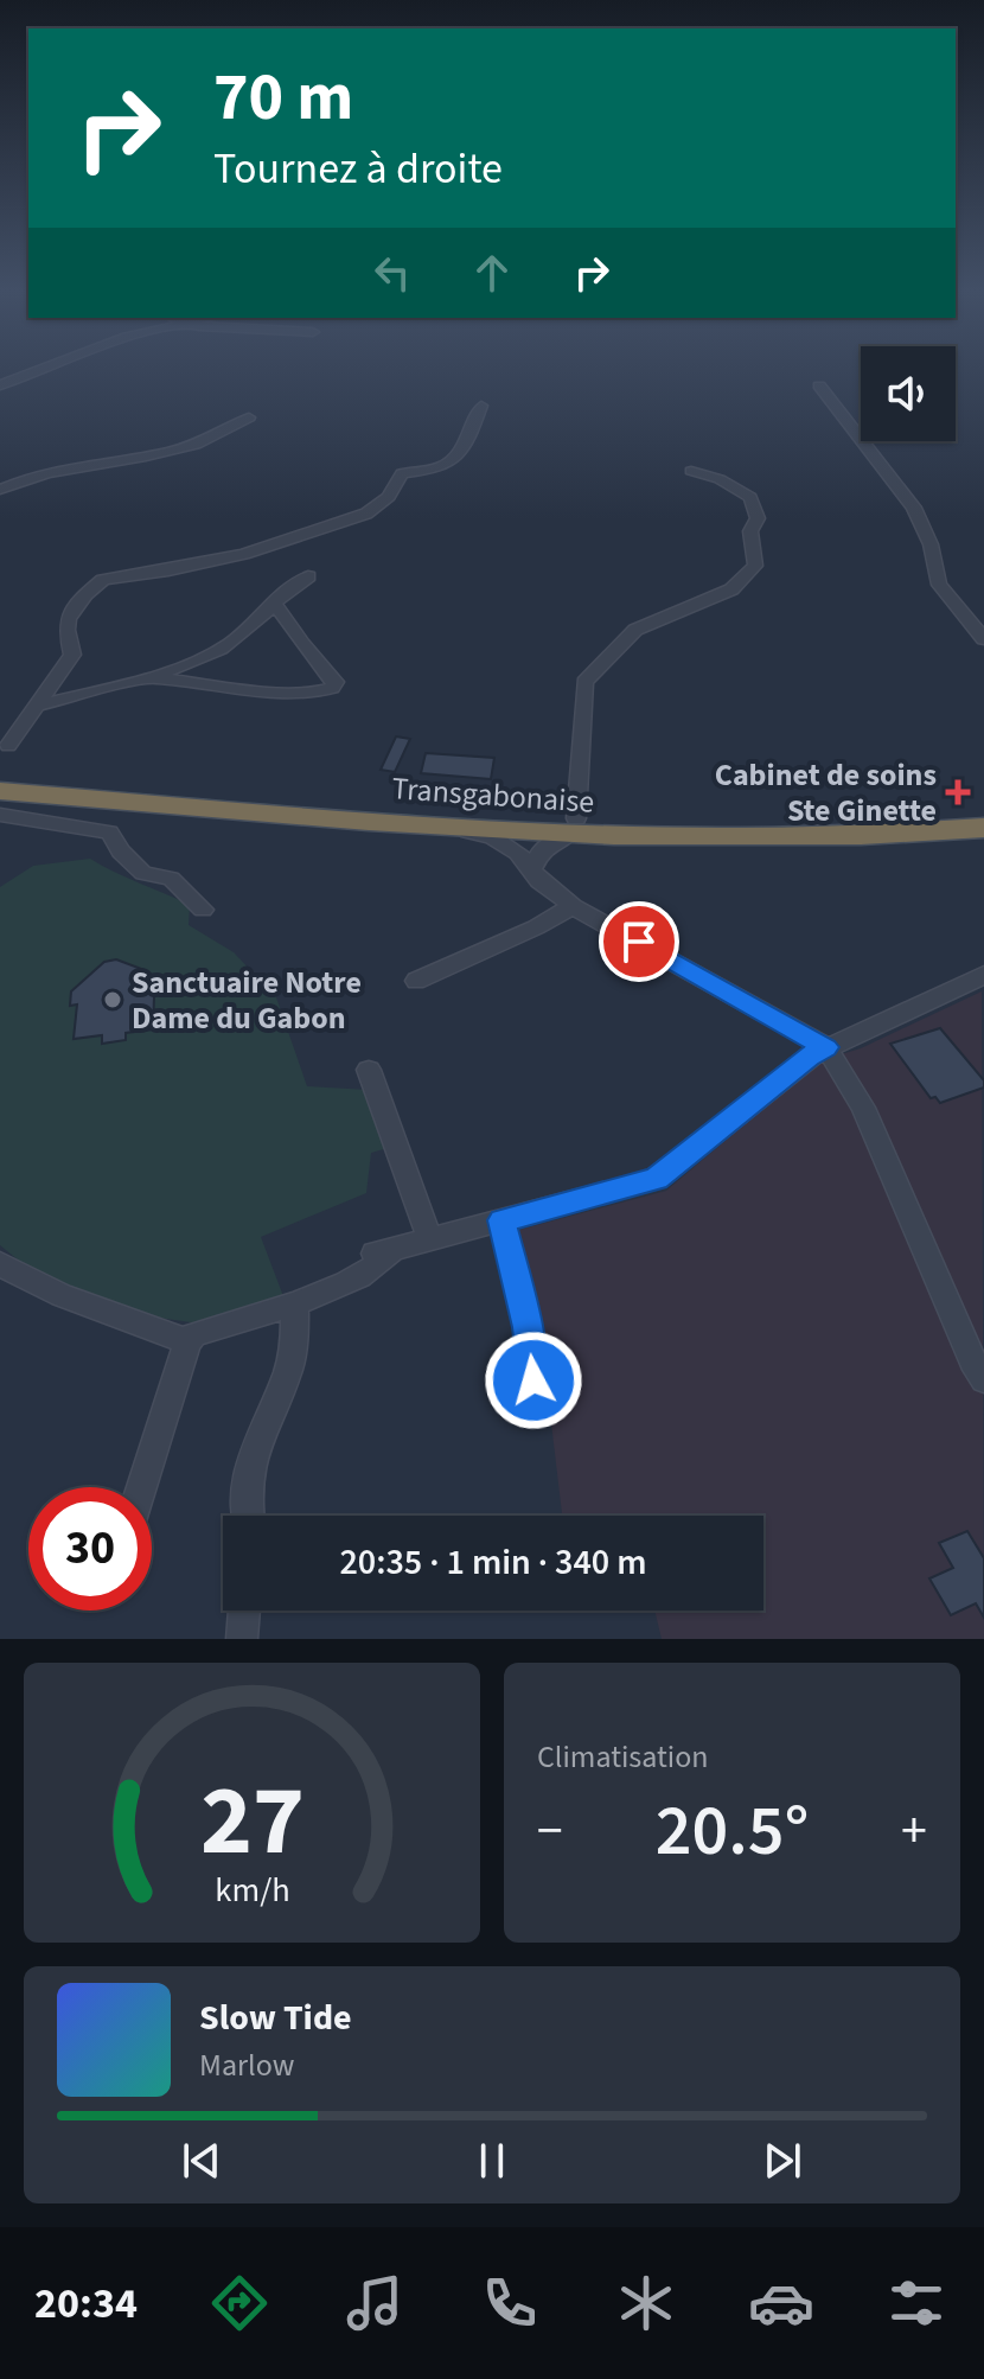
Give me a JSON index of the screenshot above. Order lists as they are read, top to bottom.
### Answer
{
  "streets": {
    "highway": ["Transgabonaise"]
  },
  "places": {
    "health": ["Cabinet de soins Ste Ginette"],
    "other": ["Sanctuaire Notre Dame du Gabon"]
  },
  "page": {
    "turn": ["70 m", "Tournez à droite"],
    "limit": "30",
    "trip": "20:35 · 1 min · 340 m",
    "tile": "Climatisation",
    "heat": ["−", "20.5°", "+"],
    "song": ["Slow Tide", "Marlow"],
    "tabs": "20:34",
    "gauge": ["27", "km/h"]
  }
}
